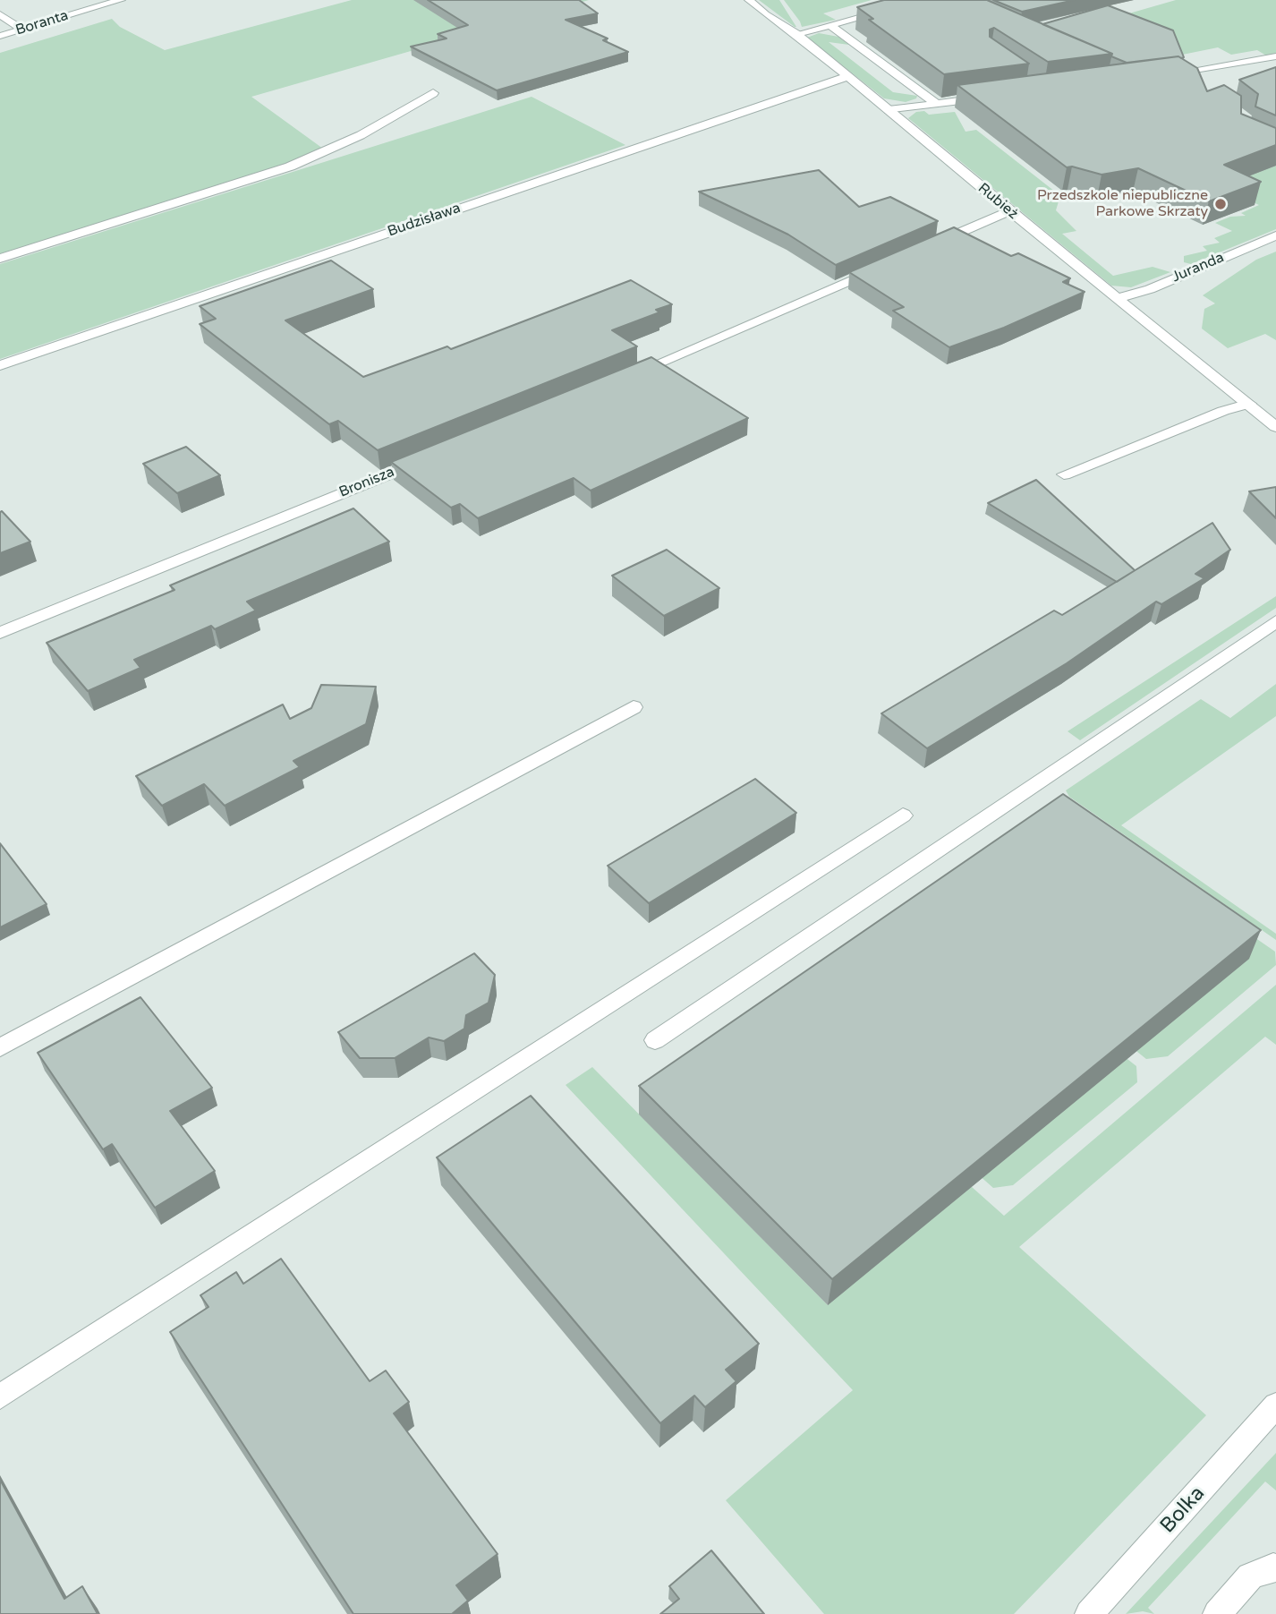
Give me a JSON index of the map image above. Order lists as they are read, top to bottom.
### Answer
{
  "streets": {
    "street": [
      "Boranta",
      "Rubież",
      "Budzisława",
      "Juranda",
      "Bronisza",
      "Bolka"
    ]
  },
  "crossings": [
    ["Rubież", "Budzisława"],
    ["Rubież", "Juranda"]
  ],
  "places": ["Przedszkole niepubliczne Parkowe Skrzaty"]
}
